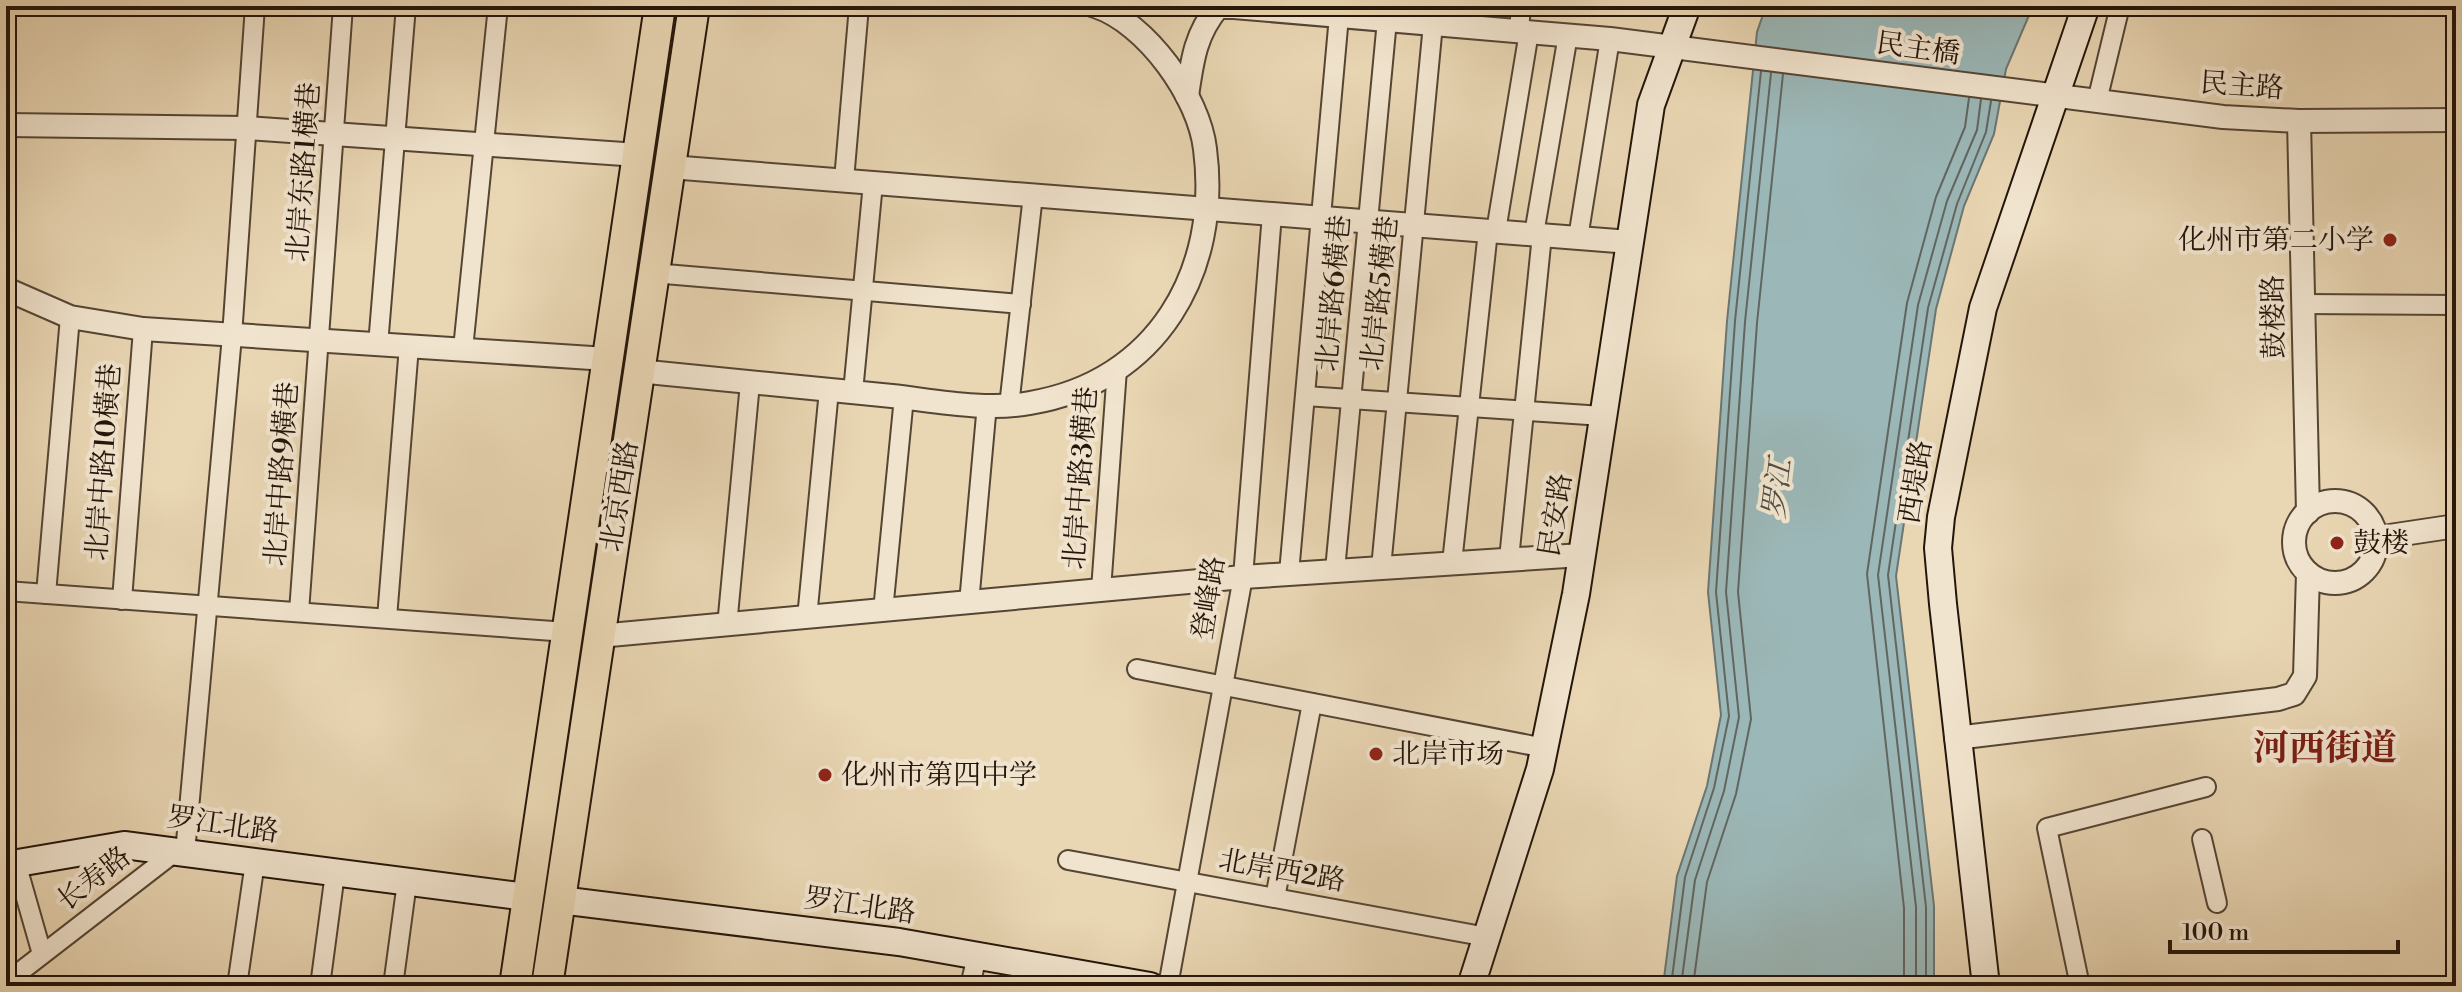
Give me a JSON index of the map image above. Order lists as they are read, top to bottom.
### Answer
{
  "streets": {
    "highway": ["北京西路"],
    "main road": ["西堤路", "民安路", "罗江北路"],
    "street": [
      "民主橋",
      "民主路",
      "北岸东路1横巷",
      "北岸路6橫巷",
      "北岸路5橫巷",
      "鼓楼路",
      "北岸中路10橫巷",
      "北岸中路9橫巷",
      "北岸中路3横巷",
      "登峰路",
      "北岸西2路",
      "长寿路"
    ]
  },
  "crossings": [
    ["民主橋", "民主路"],
    ["民主橋", "北岸路6橫巷"],
    ["民主橋", "北岸路5橫巷"],
    ["民主橋", "民安路"],
    ["民主路", "鼓楼路"],
    ["民主路", "西堤路"],
    ["北岸东路1横巷", "北岸中路9橫巷"],
    ["北京西路", "罗江北路"],
    ["民安路", "北岸西2路"],
    ["登峰路", "北岸西2路"],
    ["罗江北路", "长寿路"]
  ],
  "districts": ["河西街道"],
  "water": ["罗江"],
  "places": [
    "化州市第二小学",
    "鼓楼",
    "北岸市场",
    "化州市第四中学"
  ],
  "scale_bar": "100 m"
}
